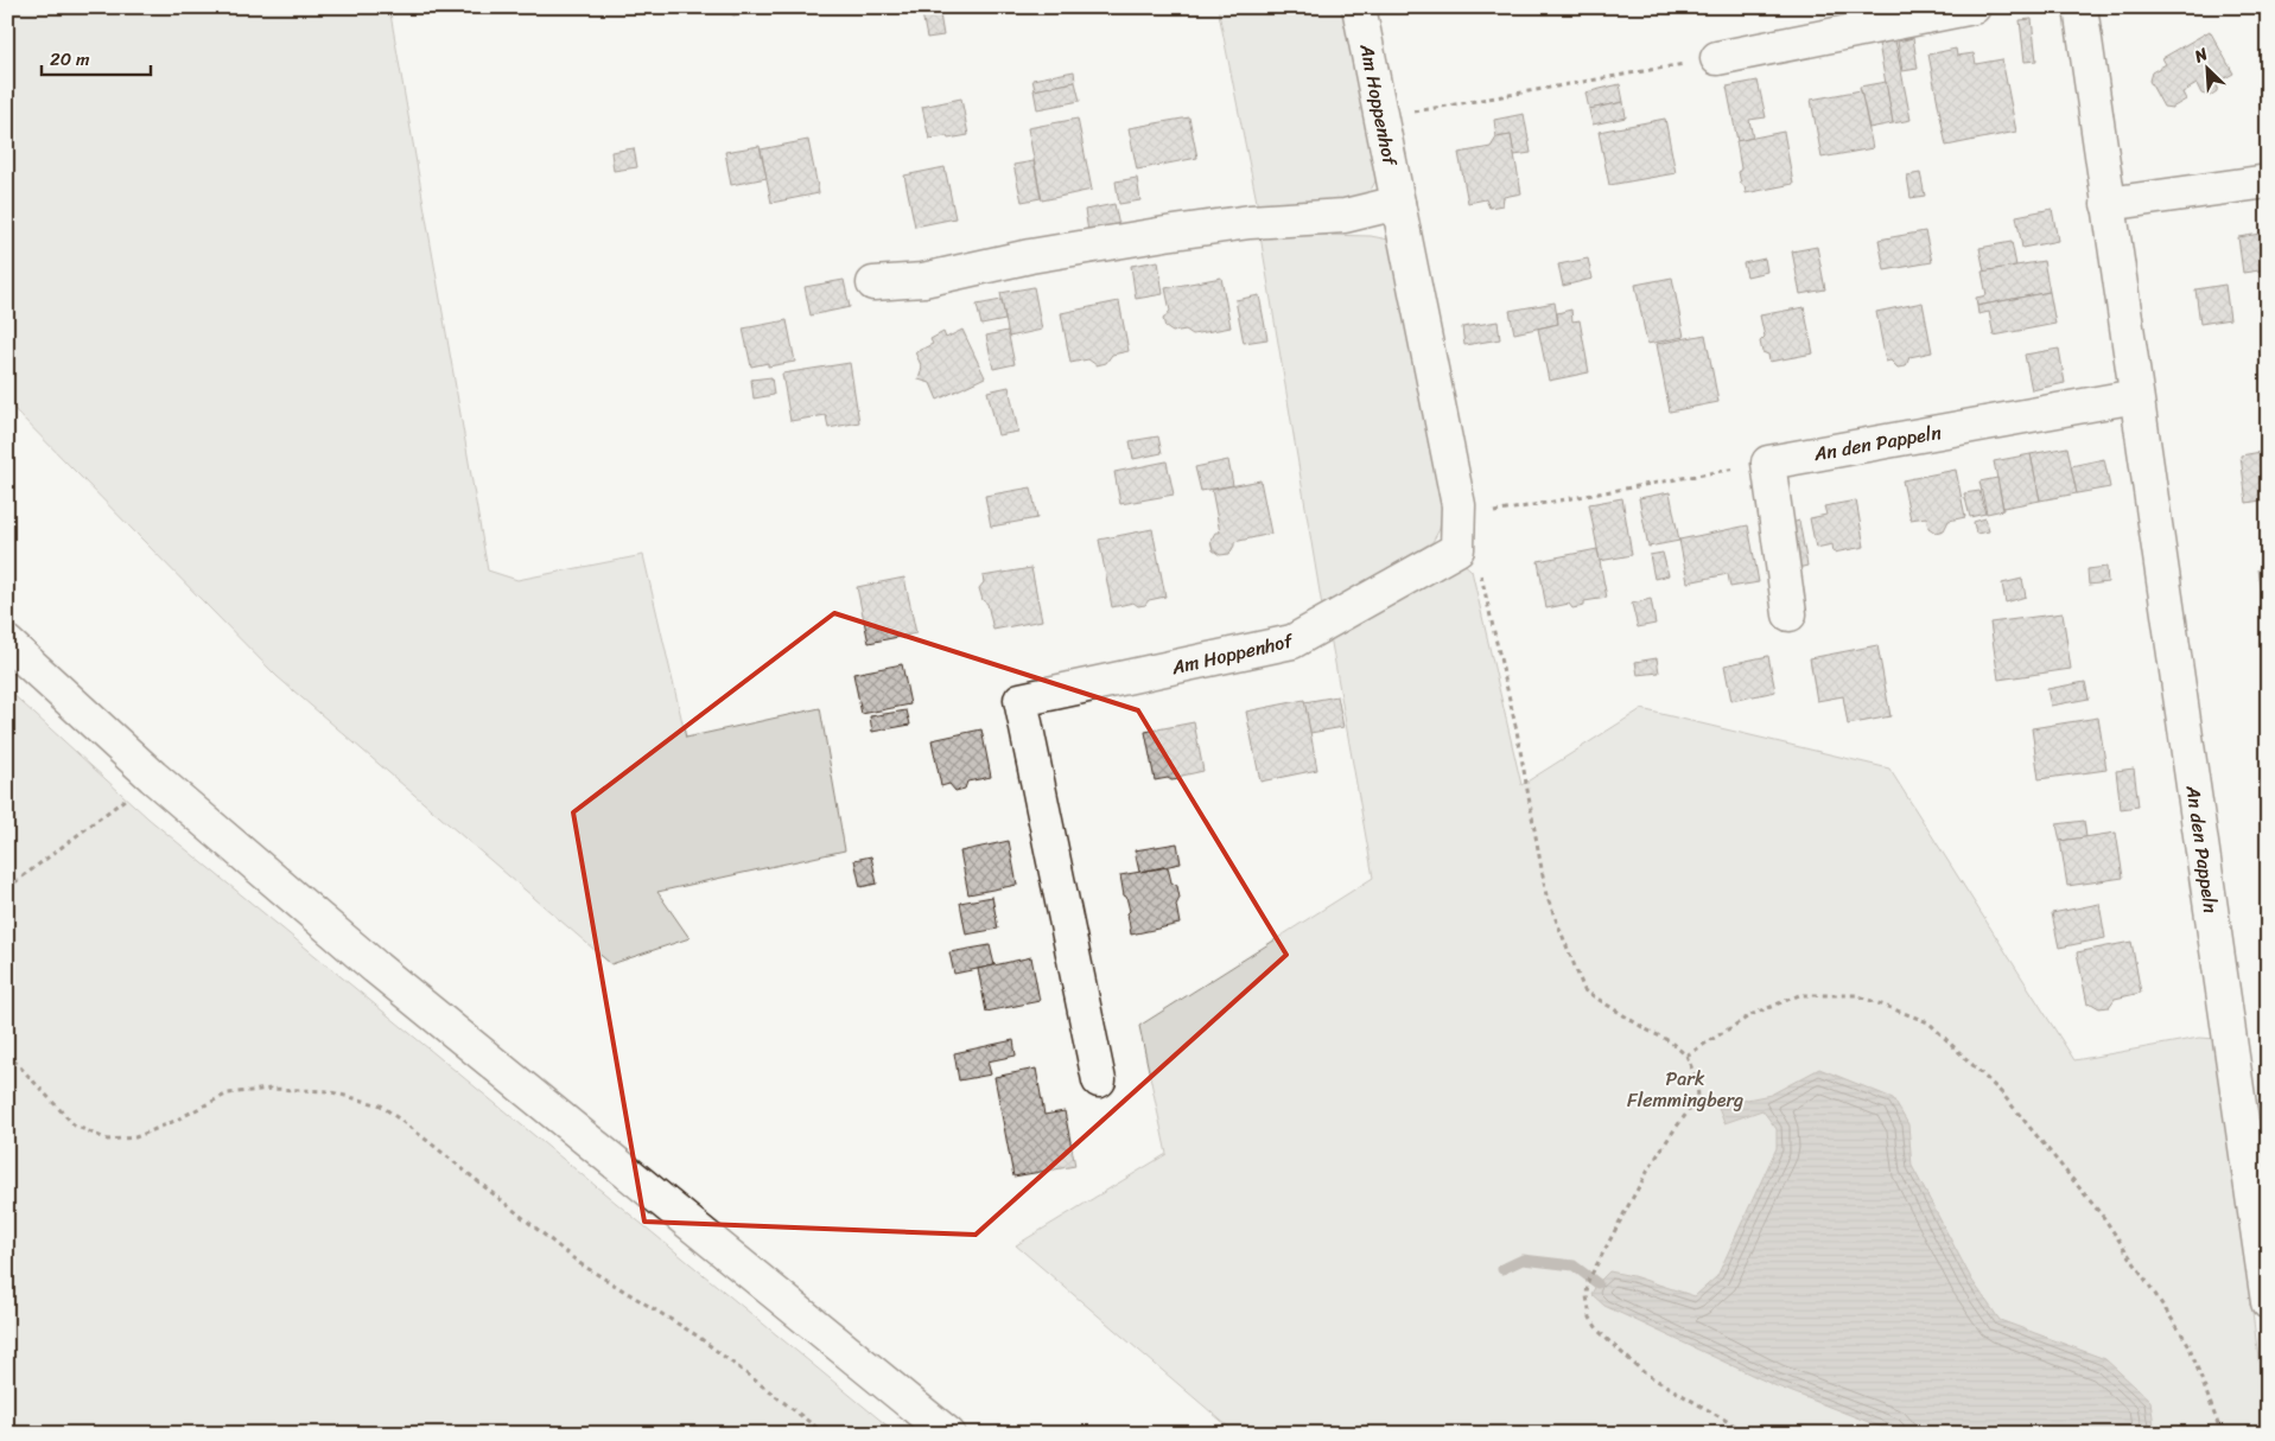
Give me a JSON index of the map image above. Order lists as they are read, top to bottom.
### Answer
{
  "streets": {
    "main road": ["Am Hoppenhof", "An den Pappeln"]
  },
  "parks": ["Park Flemmingberg"],
  "scale_bar": "20 m",
  "north": "top left"
}
